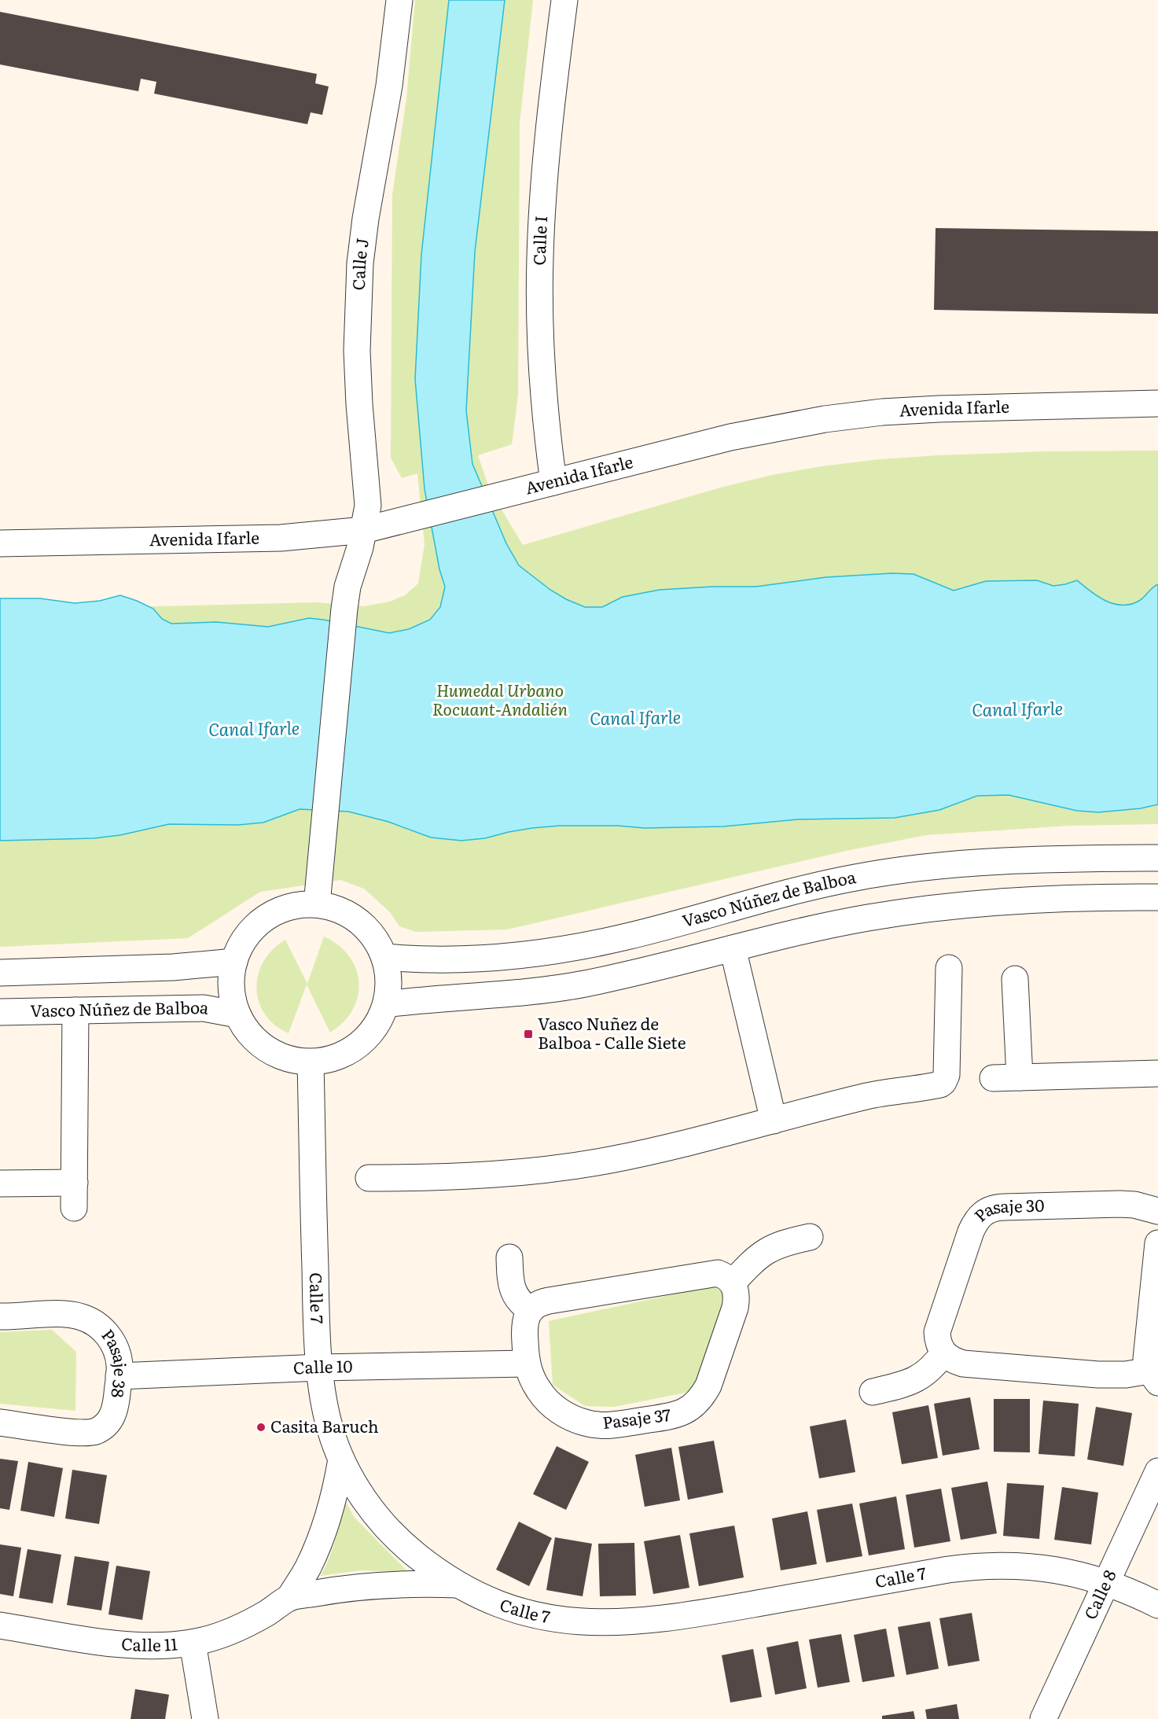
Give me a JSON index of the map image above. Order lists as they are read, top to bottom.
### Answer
{
  "streets": {
    "street": [
      "Calle I",
      "Calle J",
      "Avenida Ifarle",
      "Vasco Núñez de Balboa",
      "Pasaje 30",
      "Calle 7",
      "Pasaje 38",
      "Calle 10",
      "Pasaje 37",
      "Calle 8",
      "Calle 11"
    ]
  },
  "crossings": [
    ["Calle I", "Avenida Ifarle"],
    ["Calle J", "Avenida Ifarle"],
    ["Calle J", "Vasco Núñez de Balboa"],
    ["Calle J", "Calle 7"],
    ["Vasco Núñez de Balboa", "Calle 7"],
    ["Calle 7", "Calle 10"],
    ["Calle 7", "Calle 8"],
    ["Calle 7", "Calle 11"],
    ["Pasaje 38", "Calle 10"],
    ["Calle 10", "Pasaje 37"]
  ],
  "water": ["Canal Ifarle"],
  "parks": ["Humedal Urbano Rocuant-Andalién"],
  "places": {
    "transit": ["Vasco Nuñez de Balboa - Calle Siete"],
    "other": ["Casita Baruch"]
  }
}
